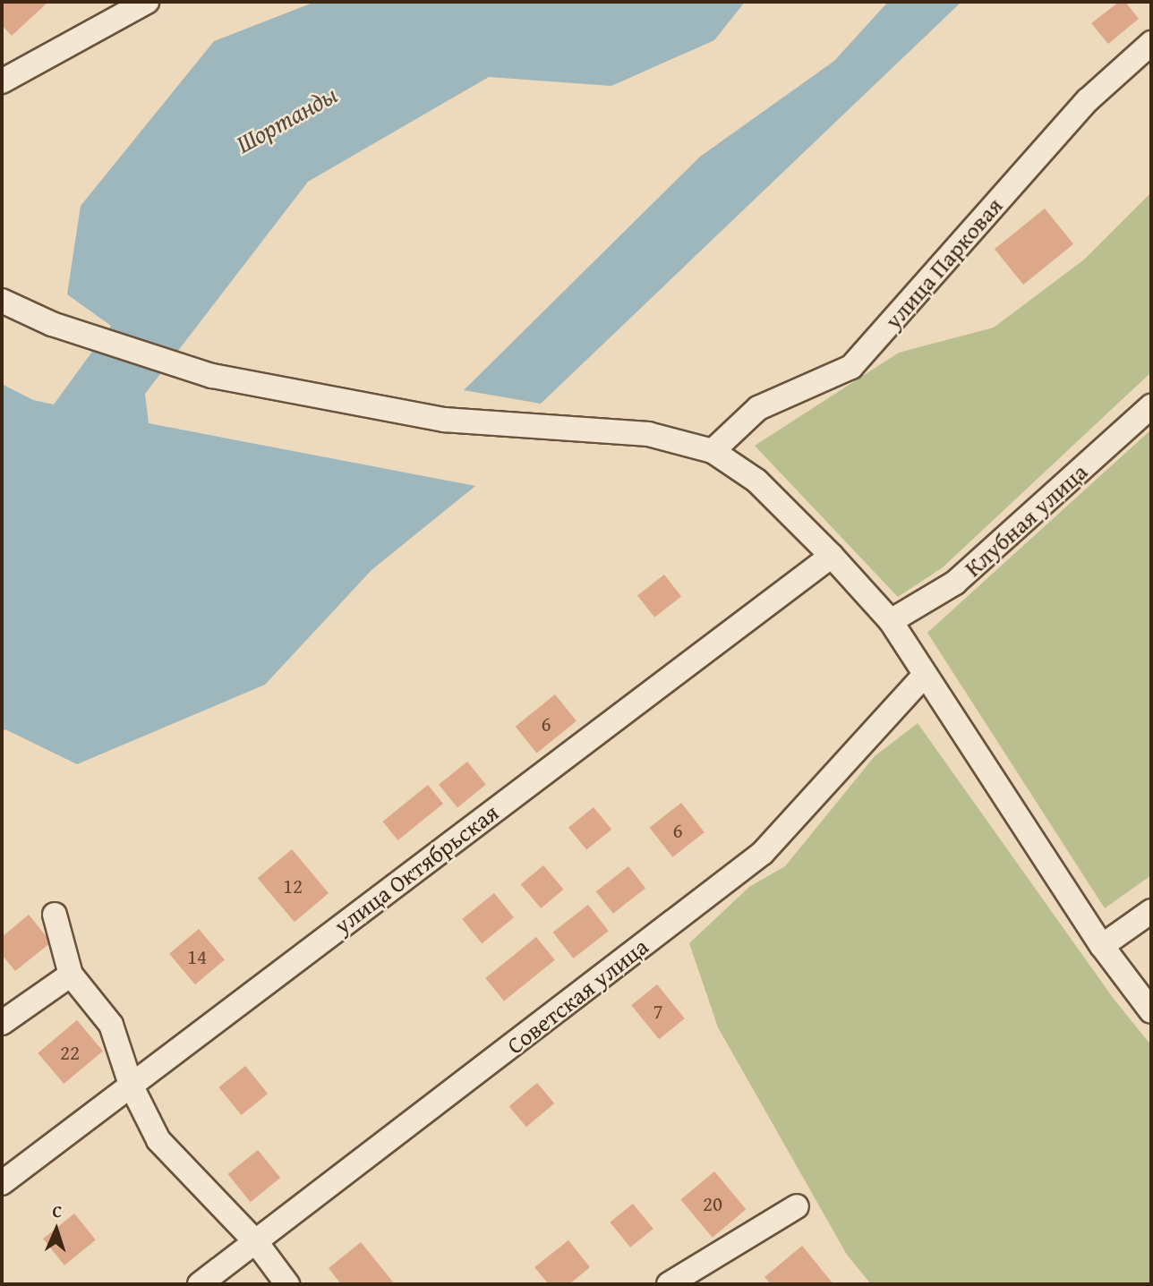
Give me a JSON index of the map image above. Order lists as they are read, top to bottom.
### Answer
{
  "streets": {
    "street": [
      "улица Парковая",
      "Клубная улица",
      "улица Октябрьская",
      "Советская улица"
    ]
  },
  "water": ["Шортанды"],
  "house_numbers": [
    "6",
    "6",
    "12",
    "14",
    "7",
    "22",
    "20"
  ],
  "north": "top"
}
